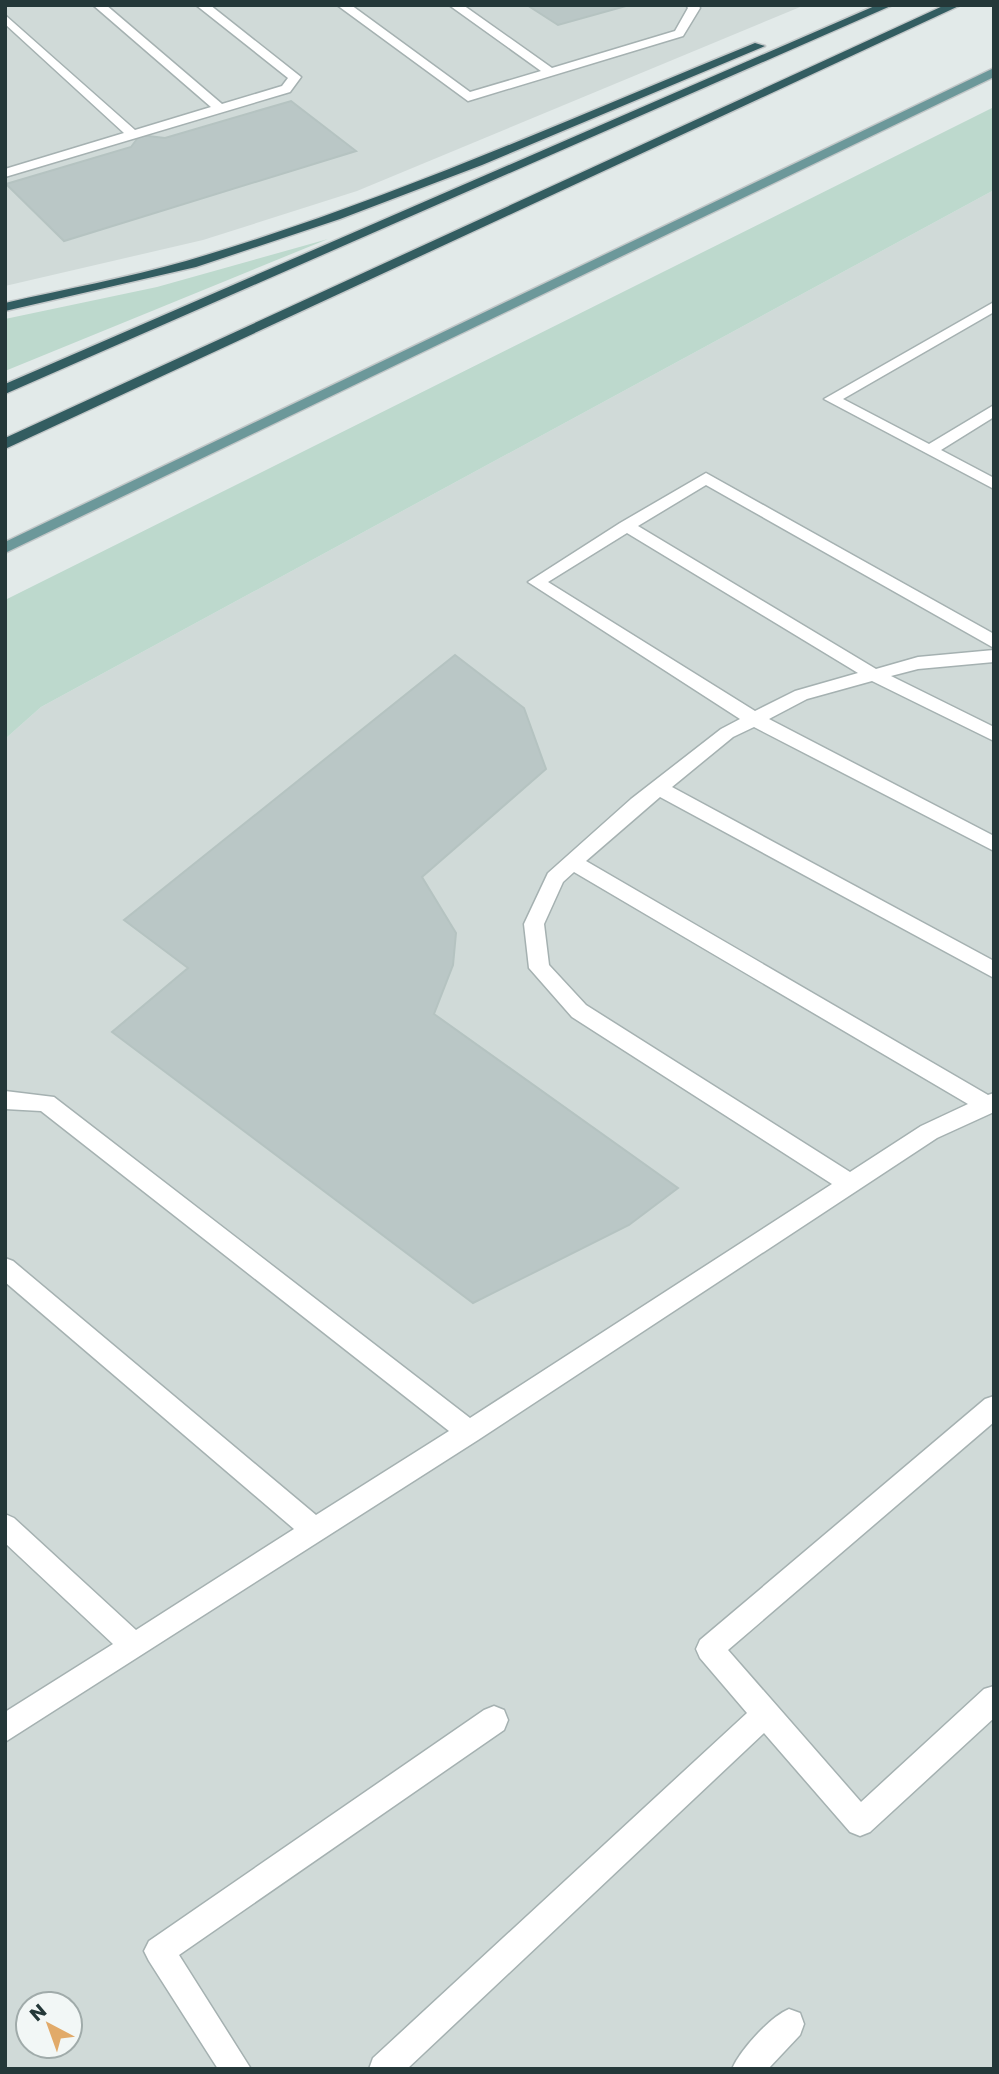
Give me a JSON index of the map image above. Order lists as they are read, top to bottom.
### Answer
{
  "north": "top left"
}
